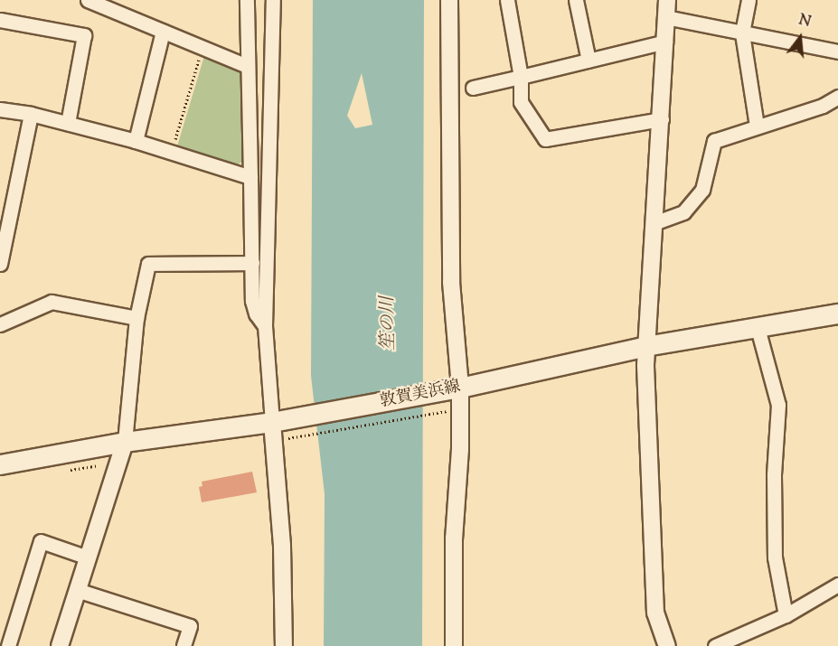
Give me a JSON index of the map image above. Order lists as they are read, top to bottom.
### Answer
{
  "streets": {
    "main road": ["敦賀美浜線"]
  },
  "water": ["笙の川"],
  "north": "top"
}
